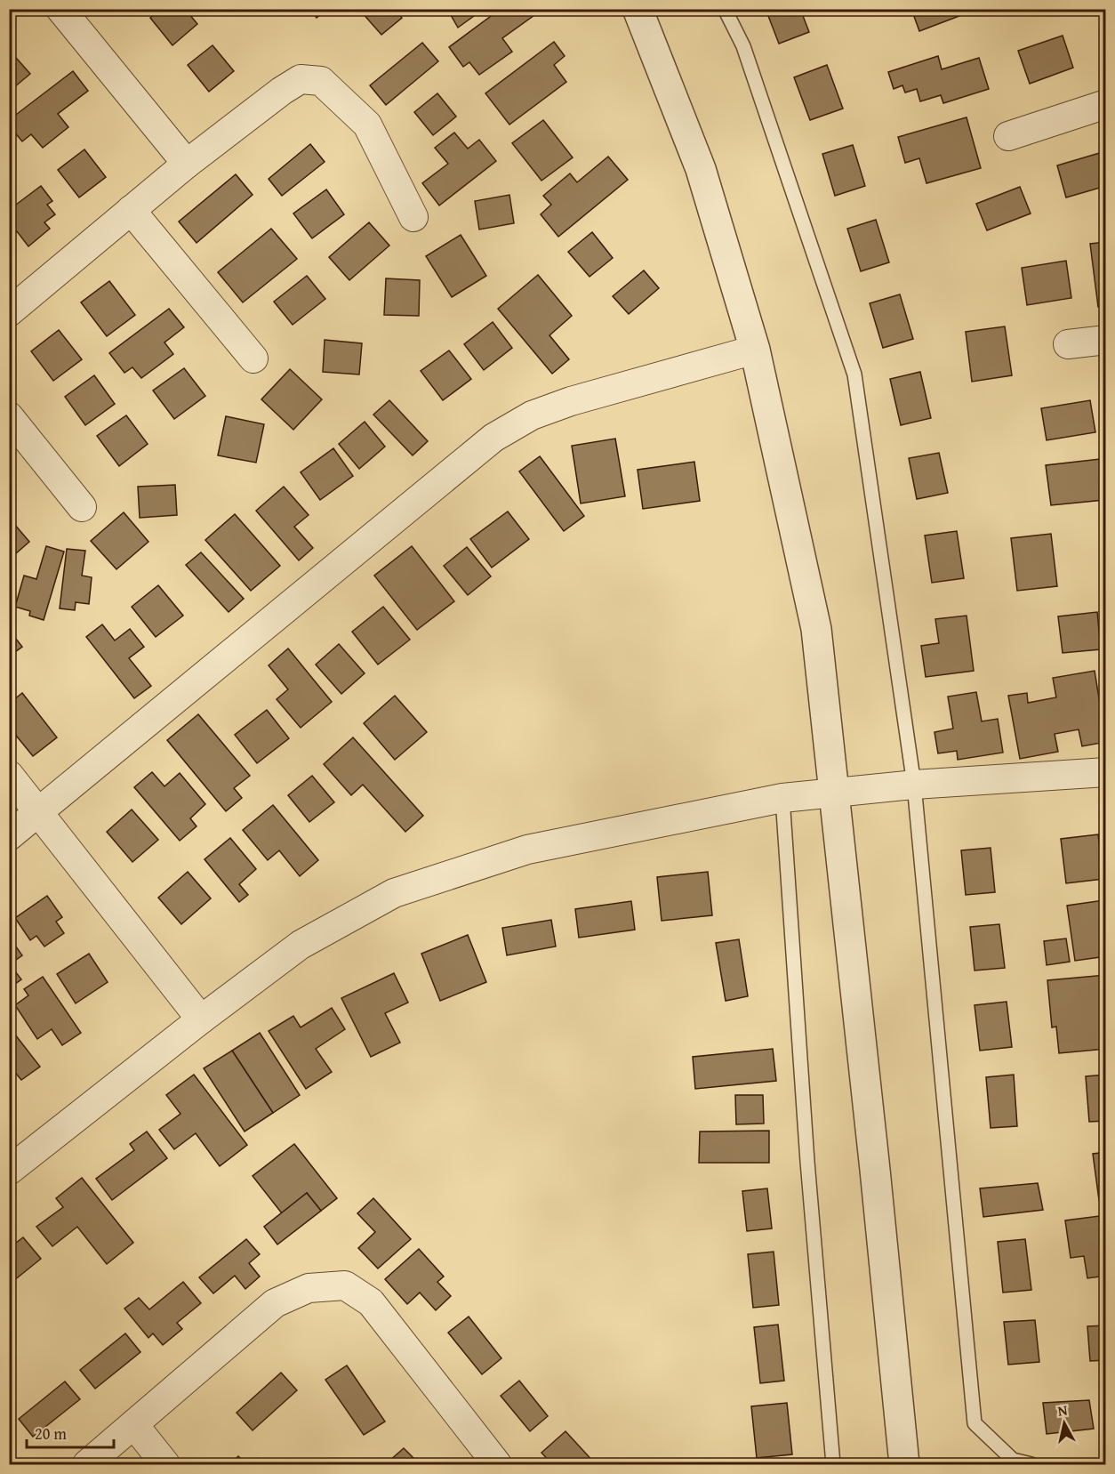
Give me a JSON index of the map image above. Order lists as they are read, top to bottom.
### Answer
{
  "scale_bar": "20 m",
  "north": "top"
}
